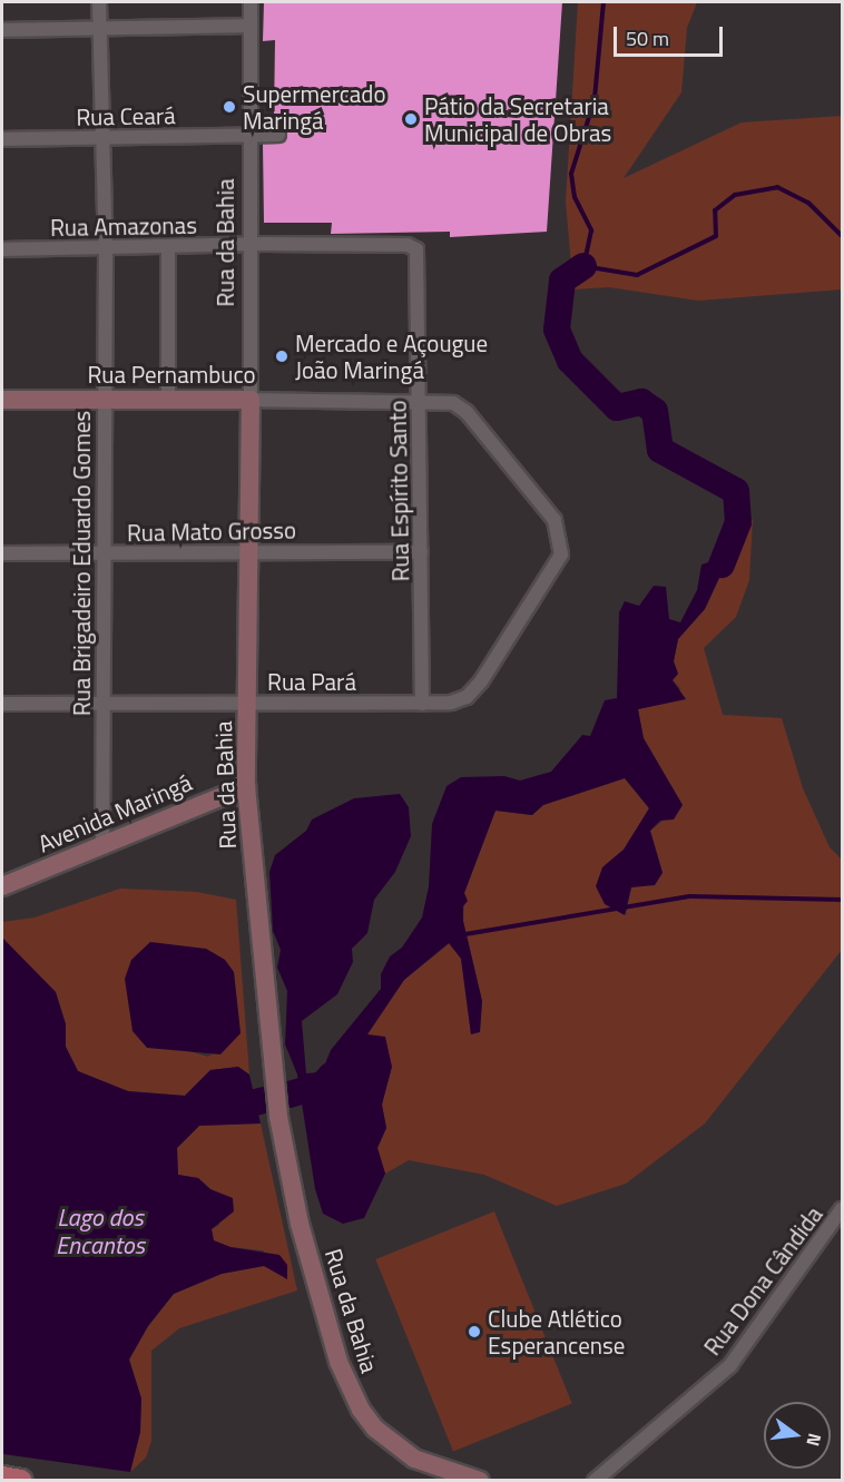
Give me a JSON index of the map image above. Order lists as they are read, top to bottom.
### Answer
{
  "streets": {
    "street": [
      "Rua Ceará",
      "Rua Amazonas",
      "Rua da Bahia",
      "Rua Pernambuco",
      "Rua Espírito Santo",
      "Rua Mato Grosso",
      "Rua Brigadeiro Eduardo Gomes",
      "Rua Pará",
      "Avenida Maringá",
      "Rua Dona Cândida"
    ]
  },
  "crossings": [
    ["Rua Ceará", "Rua da Bahia"],
    ["Rua Ceará", "Rua Brigadeiro Eduardo Gomes"],
    ["Rua Amazonas", "Rua da Bahia"],
    ["Rua Amazonas", "Rua Espírito Santo"],
    ["Rua Amazonas", "Rua Brigadeiro Eduardo Gomes"],
    ["Rua da Bahia", "Rua Pernambuco"],
    ["Rua da Bahia", "Rua Mato Grosso"],
    ["Rua da Bahia", "Rua Pará"],
    ["Rua da Bahia", "Avenida Maringá"],
    ["Rua Pernambuco", "Rua Espírito Santo"],
    ["Rua Pernambuco", "Rua Brigadeiro Eduardo Gomes"],
    ["Rua Pernambuco", "Rua Pará"],
    ["Rua Espírito Santo", "Rua Mato Grosso"],
    ["Rua Espírito Santo", "Rua Pará"],
    ["Rua Mato Grosso", "Rua Brigadeiro Eduardo Gomes"],
    ["Rua Brigadeiro Eduardo Gomes", "Rua Pará"],
    ["Rua Brigadeiro Eduardo Gomes", "Avenida Maringá"]
  ],
  "water": ["Lago dos Encantos"],
  "places": [
    "Supermercado Maringá",
    "Pátio da Secretaria Municipal de Obras",
    "Mercado e Açougue João Maringá",
    "Clube Atlético Esperancense"
  ],
  "scale_bar": "50 m",
  "north": "right"
}
